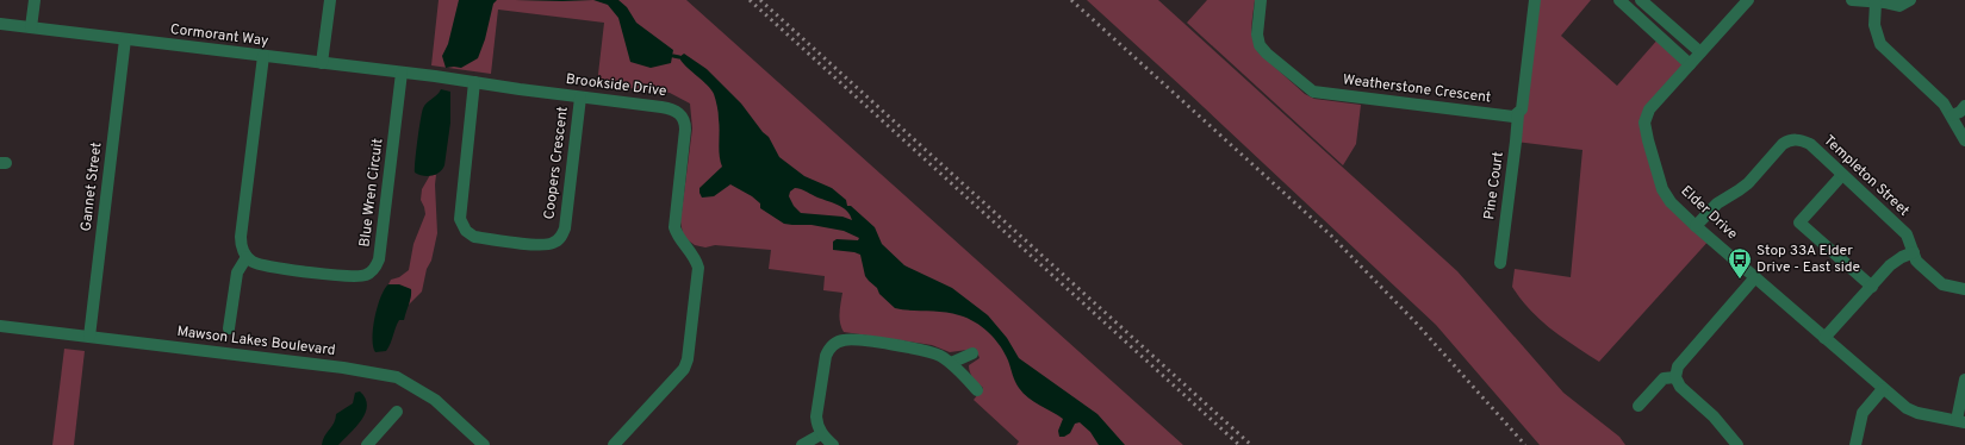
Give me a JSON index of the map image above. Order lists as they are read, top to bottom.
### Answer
{
  "streets": {
    "street": [
      "Cormorant Way",
      "Brookside Drive",
      "Weatherstone Crescent",
      "Coopers Crescent",
      "Templeton Street",
      "Pine Court",
      "Gannet Street",
      "Blue Wren Circuit",
      "Elder Drive",
      "Mawson Lakes Boulevard"
    ]
  },
  "crossings": [
    ["Cormorant Way", "Brookside Drive"],
    ["Cormorant Way", "Gannet Street"],
    ["Cormorant Way", "Blue Wren Circuit"],
    ["Brookside Drive", "Coopers Crescent"],
    ["Weatherstone Crescent", "Pine Court"],
    ["Templeton Street", "Elder Drive"],
    ["Gannet Street", "Mawson Lakes Boulevard"]
  ],
  "places": {
    "bus stop": ["Stop 33A Elder Drive - East side"]
  }
}
